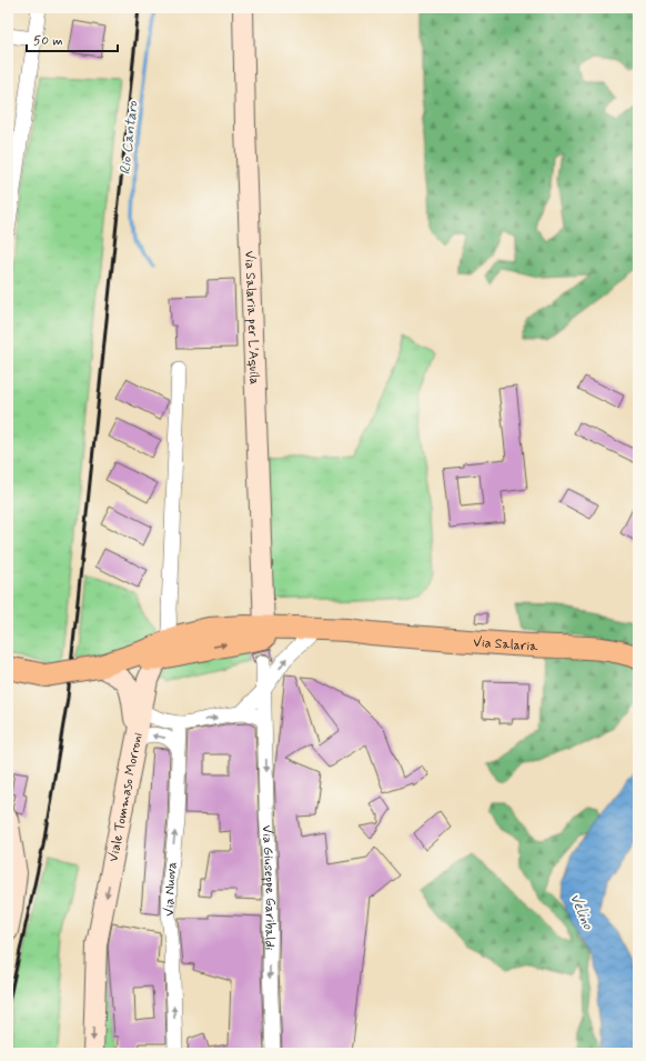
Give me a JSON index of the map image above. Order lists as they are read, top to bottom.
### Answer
{
  "streets": {
    "main road": ["Via Salaria per L'Aquila", "Via Salaria", "Viale Tommaso Morroni"],
    "street": ["Via Giuseppe Garibaldi", "Via Nuova"]
  },
  "crossings": [
    ["Via Salaria per L'Aquila", "Via Salaria"],
    ["Via Salaria per L'Aquila", "Via Giuseppe Garibaldi"],
    ["Via Salaria", "Via Giuseppe Garibaldi"]
  ],
  "one_way": ["Via Giuseppe Garibaldi", "Via Nuova"],
  "water": ["Rio Cantaro", "Velino"],
  "scale_bar": "50 m"
}
